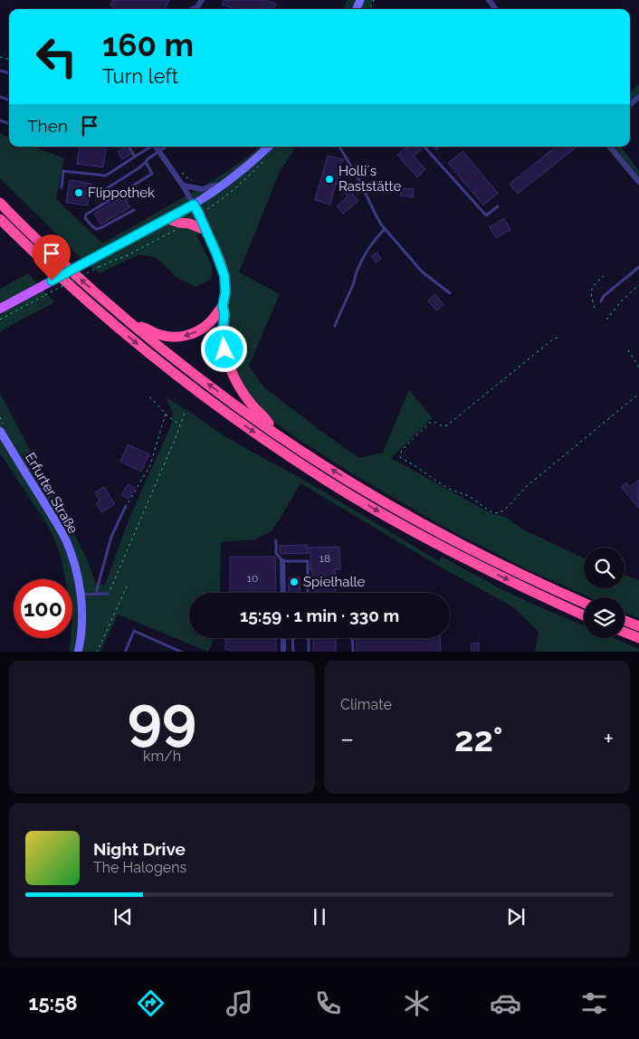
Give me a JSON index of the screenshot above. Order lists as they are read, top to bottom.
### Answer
{
  "streets": {
    "main road": ["Erfurter Straße"]
  },
  "places": ["Holli´s Raststätte", "Flippothek", "Spielhalle"],
  "house_numbers": ["18", "10"],
  "page": {
    "turn": ["160 m", "Turn left"],
    "then": "Then",
    "limit": "100",
    "trip": "15:59 · 1 min · 330 m",
    "tile": [
      ["99", "km/h"],
      "Climate"
    ],
    "heat": ["−", "22°", "+"],
    "song": ["Night Drive", "The Halogens"],
    "tabs": "15:58"
  }
}
